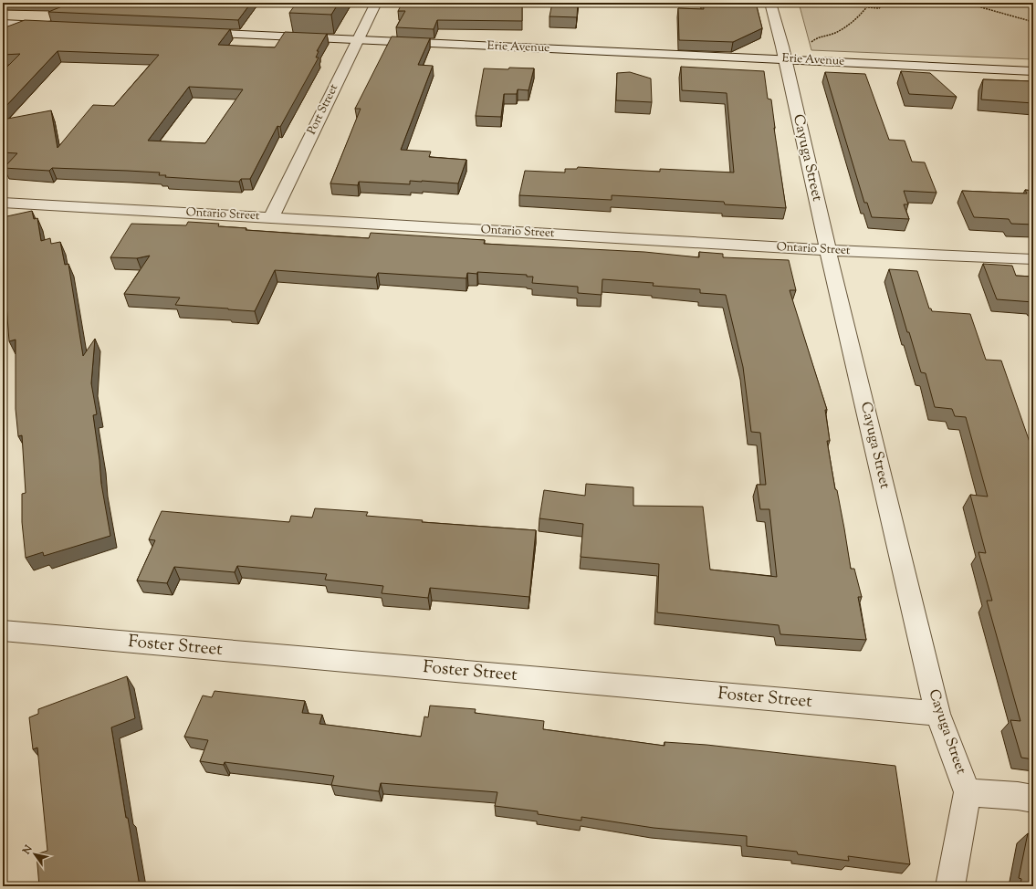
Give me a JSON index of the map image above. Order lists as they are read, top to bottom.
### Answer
{
  "streets": {
    "street": [
      "Erie Avenue",
      "Port Street",
      "Cayuga Street",
      "Ontario Street",
      "Foster Street"
    ]
  },
  "crossings": [
    ["Erie Avenue", "Port Street"],
    ["Erie Avenue", "Cayuga Street"],
    ["Port Street", "Ontario Street"],
    ["Cayuga Street", "Ontario Street"],
    ["Cayuga Street", "Foster Street"]
  ],
  "north": "top left"
}
